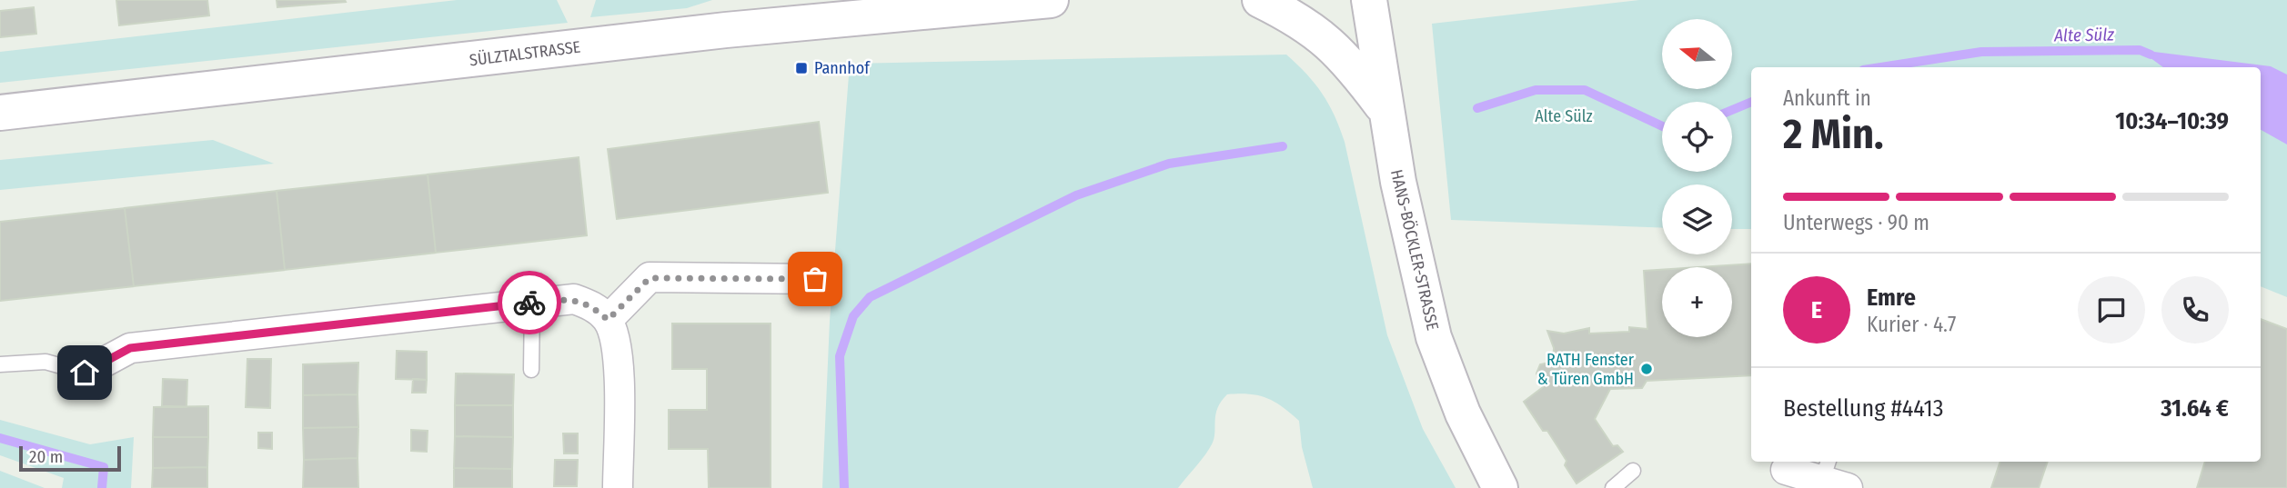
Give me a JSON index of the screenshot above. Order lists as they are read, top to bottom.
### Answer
{
  "streets": {
    "main road": ["SÜLZTALSTRASSE", "HANS-BÖCKLER-STRASSE"]
  },
  "water": ["Alte Sülz"],
  "parks": ["Alte Sülz"],
  "places": {
    "transit": ["Pannhof"],
    "other": ["RATH Fenster & Türen GmbH"]
  },
  "scale_bar": "20 m",
  "north": "left",
  "page": {
    "map_buttons": "+",
    "heading": ["2 Min.", "Ankunft in", "10:34–10:39"],
    "panel": [
      "Emre",
      "Kurier · 4.7",
      "Bestellung #4413",
      "31.64 €"
    ],
    "bar": "Unterwegs · 90 m",
    "round": "E",
    "scale": "20 m"
  }
}
